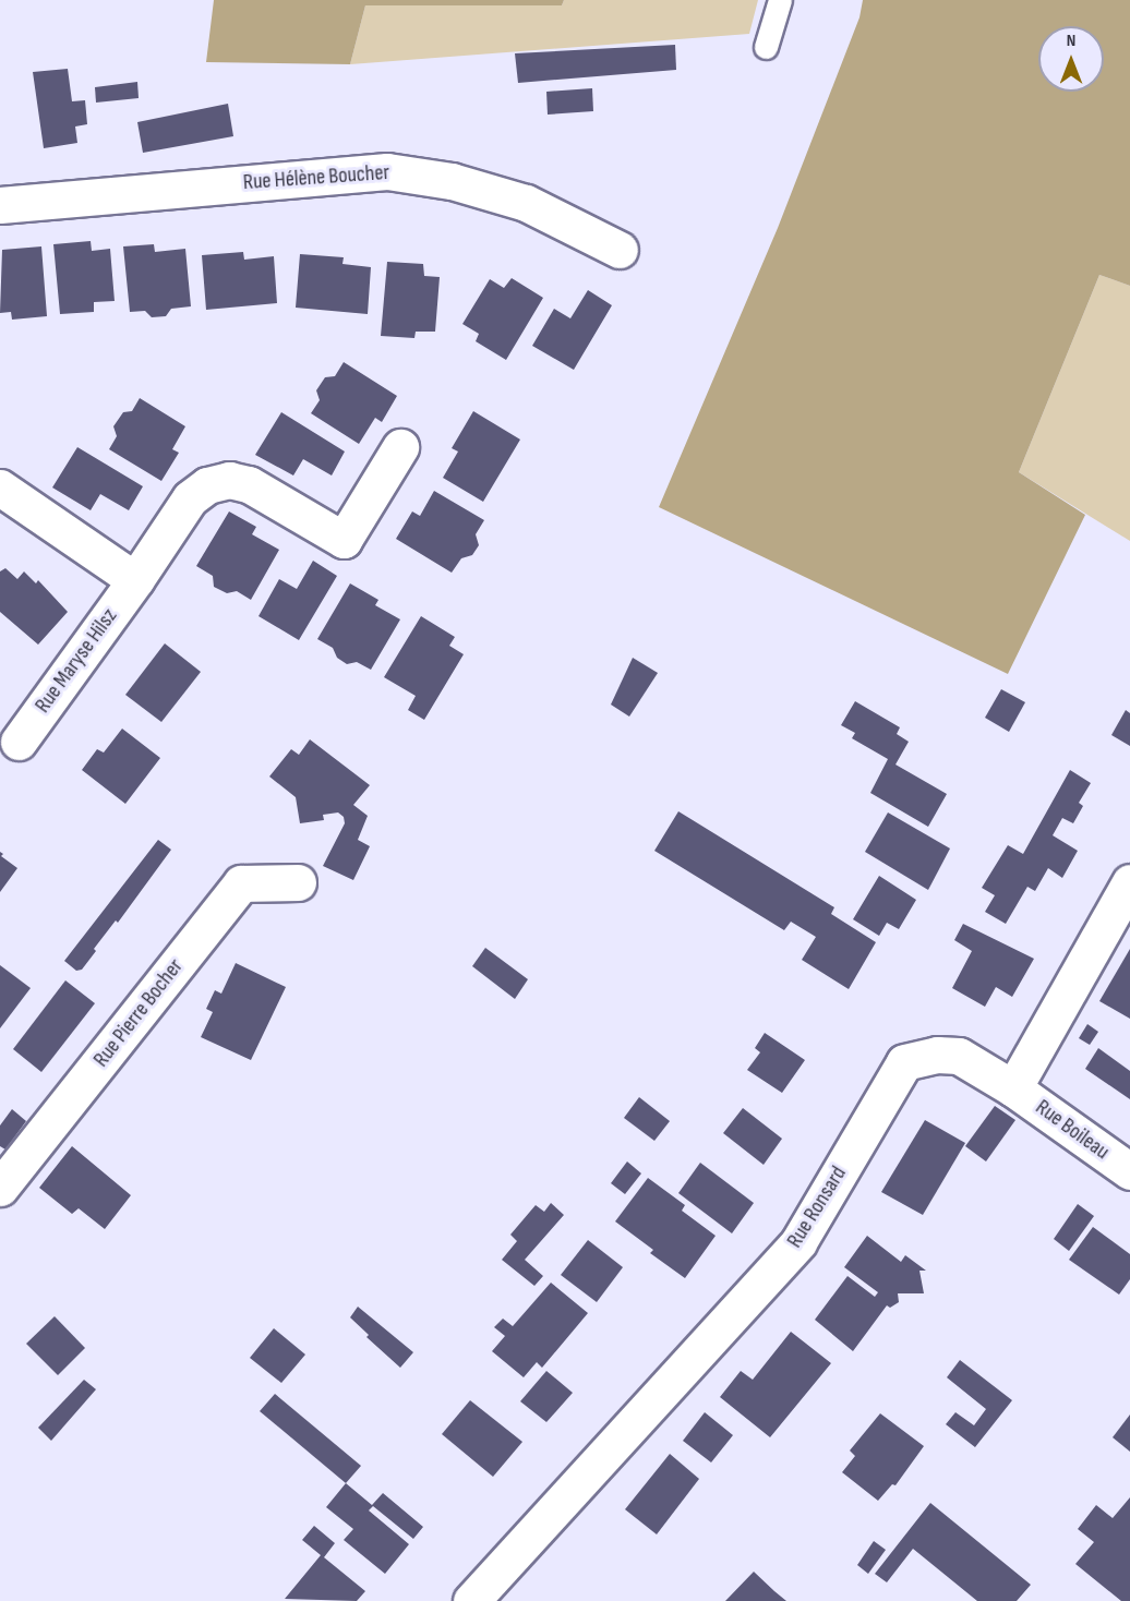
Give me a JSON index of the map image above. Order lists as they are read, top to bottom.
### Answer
{
  "streets": {
    "street": [
      "Rue Hélène Boucher",
      "Rue Maryse Hilsz",
      "Rue Pierre Bocher",
      "Rue Boileau",
      "Rue Ronsard"
    ]
  },
  "crossings": [
    ["Rue Boileau", "Rue Ronsard"]
  ],
  "north": "top"
}
